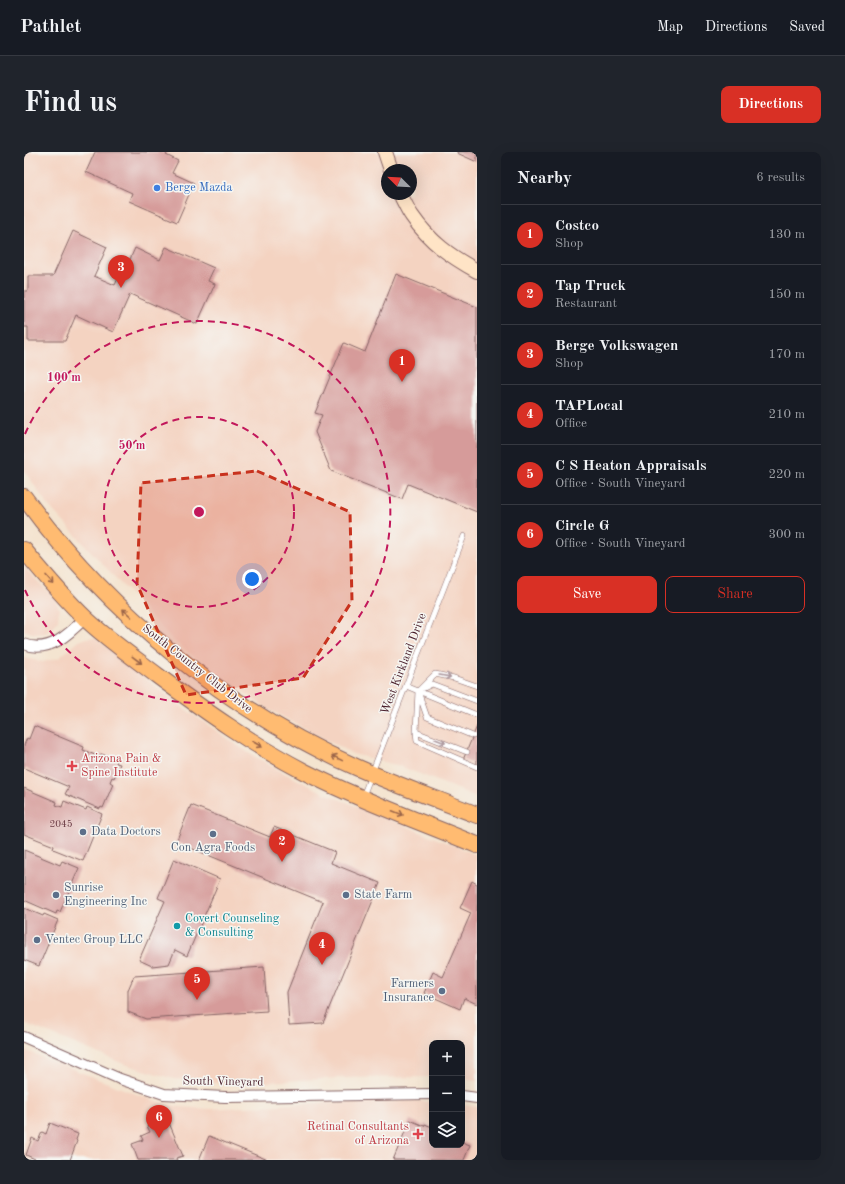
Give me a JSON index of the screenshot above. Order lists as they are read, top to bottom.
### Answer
{
  "streets": {
    "main road": ["South Country Club Drive"],
    "street": ["South Vineyard"],
    "lane": ["West Kirkland Drive"]
  },
  "crossings": [
    ["West Kirkland Drive", "South Country Club Drive"]
  ],
  "places": {
    "other": [
      "Berge Mazda",
      "Data Doctors",
      "Con Agra Foods",
      "Sunrise Engineering Inc",
      "State Farm",
      "Covert Counseling & Consulting",
      "Ventec Group LLC",
      "Farmers Insurance"
    ],
    "health": ["Arizona Pain & Spine Institute", "Retinal Consultants of Arizona"]
  },
  "house_numbers": ["2045"],
  "north": "top left",
  "page": {
    "header": "Pathlet",
    "nav": ["Map", "Directions", "Saved"],
    "buttons": [
      "Directions",
      ["Save", "Share"]
    ],
    "title": "Find us",
    "heading": ["Nearby", "6 results"],
    "list": [
      {
        "mark": "1",
        "name": "Costco",
        "note": "Shop",
        "value": "130 m"
      },
      {
        "mark": "2",
        "name": "Tap Truck",
        "note": "Restaurant",
        "value": "150 m"
      },
      {
        "mark": "3",
        "name": "Berge Volkswagen",
        "note": "Shop",
        "value": "170 m"
      },
      {
        "mark": "4",
        "name": "TAPLocal",
        "note": "Office",
        "value": "210 m"
      },
      {
        "mark": "5",
        "name": "C S Heaton Appraisals",
        "note": "Office · South Vineyard",
        "value": "220 m"
      },
      {
        "mark": "6",
        "name": "Circle G",
        "note": "Office · South Vineyard",
        "value": "300 m"
      }
    ],
    "pins": [
      "3",
      "1",
      "2",
      "4",
      "5",
      "6"
    ],
    "map_buttons": ["+", "−"]
  },
  "rings": ["100 m", "50 m"]
}
